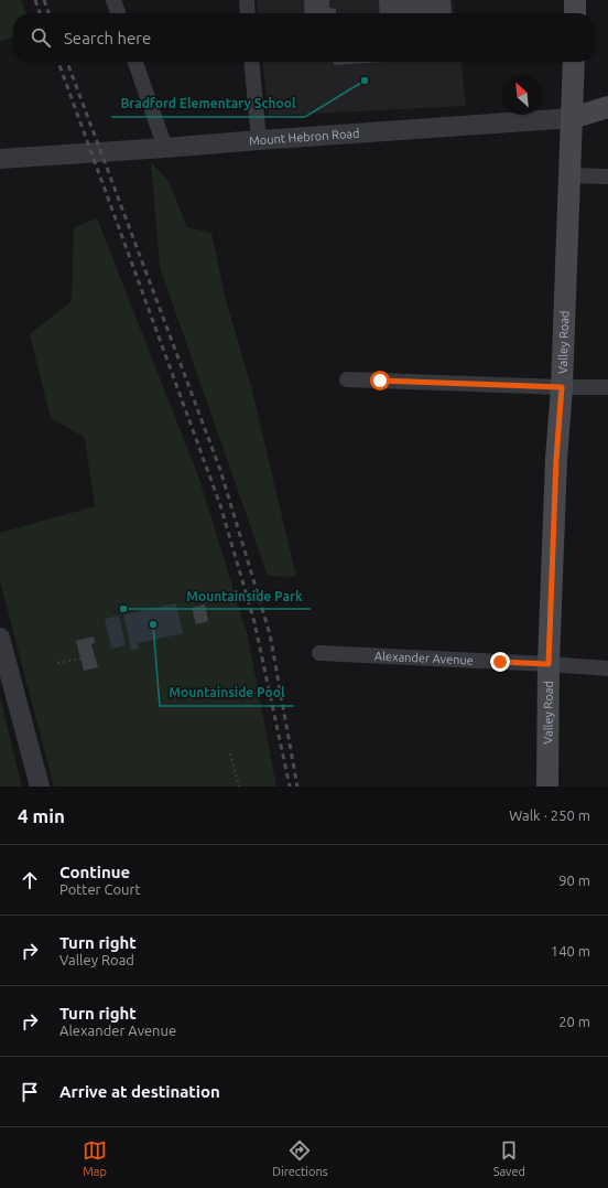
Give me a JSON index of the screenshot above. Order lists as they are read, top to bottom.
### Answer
{
  "streets": {
    "main road": ["Mount Hebron Road", "Valley Road"],
    "street": ["Alexander Avenue"]
  },
  "crossings": [
    ["Mount Hebron Road", "Valley Road"],
    ["Valley Road", "Alexander Avenue"]
  ],
  "places": ["Bradford Elementary School", "Mountainside Park", "Mountainside Pool"],
  "north": "top left",
  "page": {
    "search": "Search here",
    "heading": ["4 min", "Walk · 250 m"],
    "list": [
      ["Continue", "Potter Court", "90 m"],
      ["Turn right", "Valley Road", "140 m"],
      ["Turn right", "Alexander Avenue", "20 m"],
      "Arrive at destination"
    ],
    "nav": ["Map", "Directions", "Saved"]
  }
}
